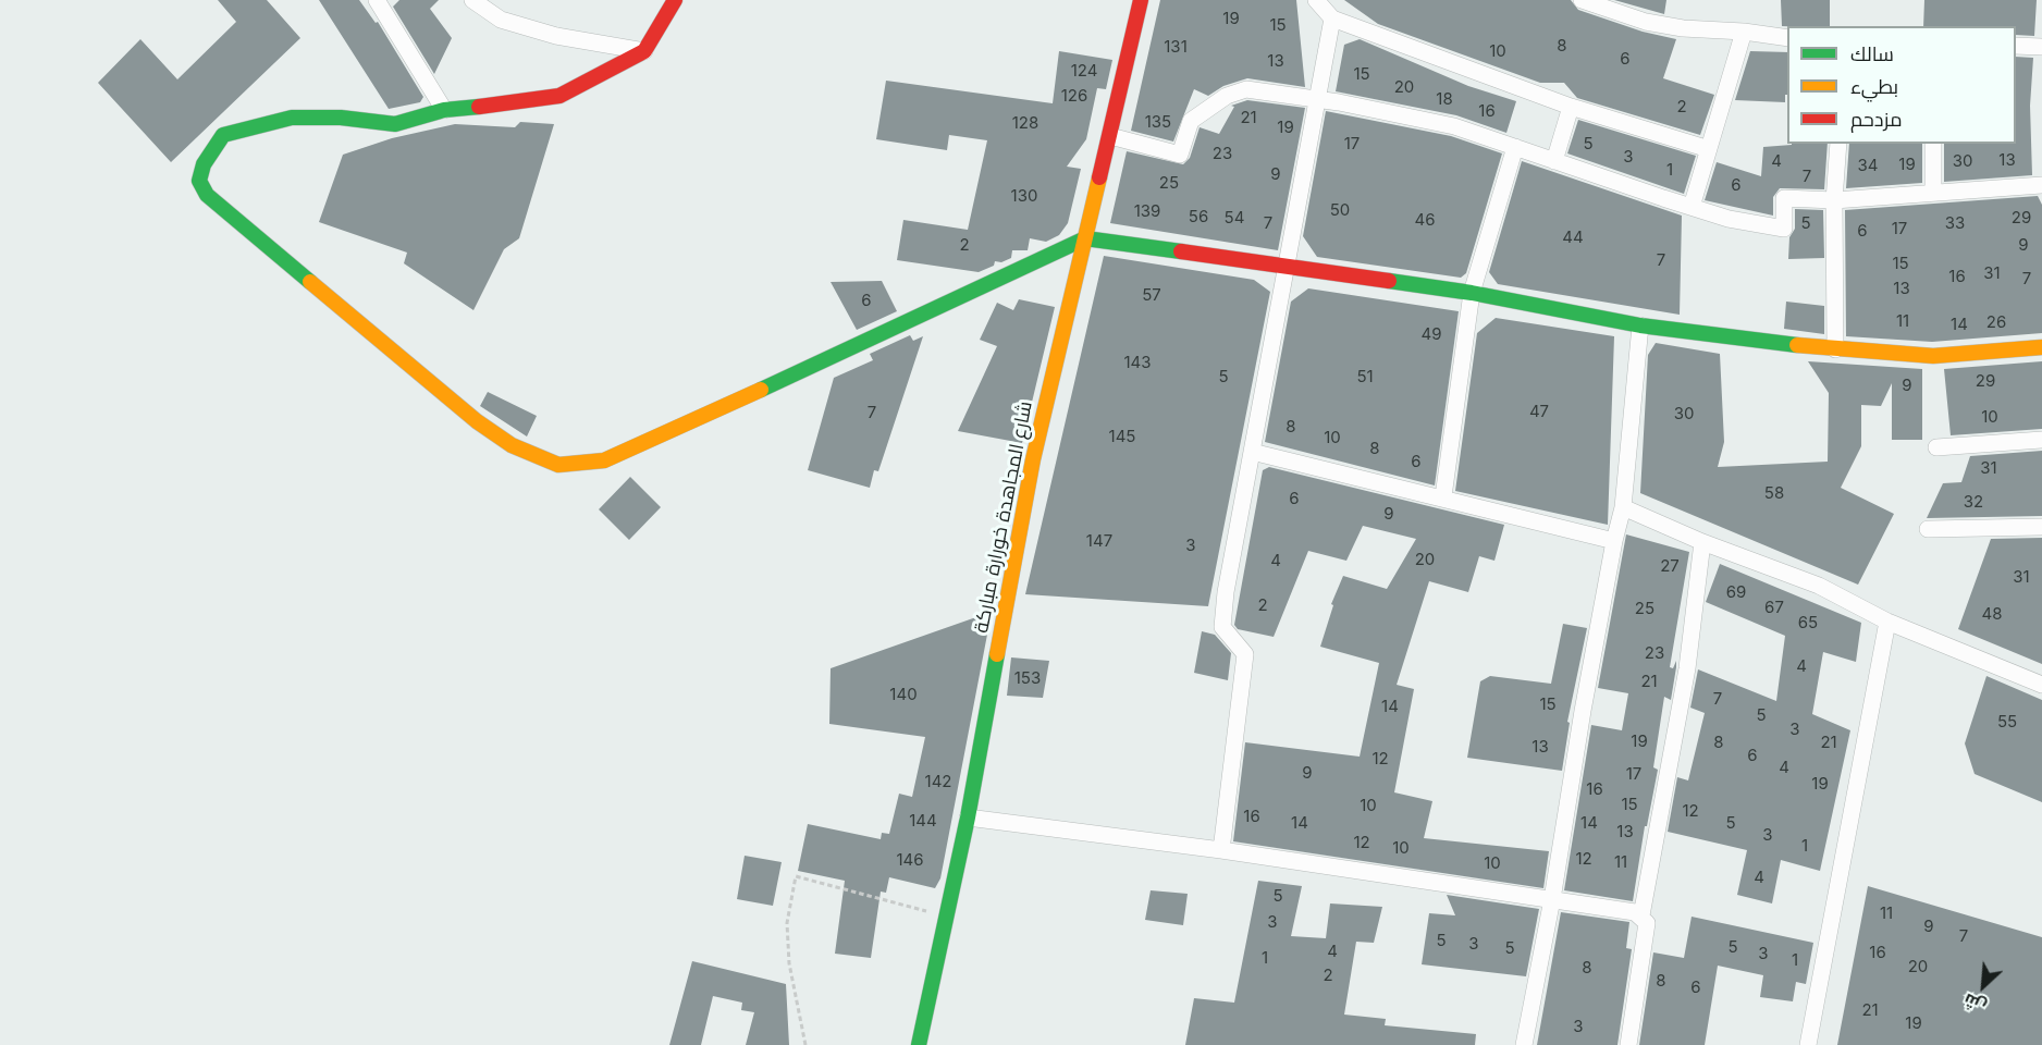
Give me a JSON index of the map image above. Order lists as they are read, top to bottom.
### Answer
{
  "streets": {
    "street": ["شارع المجاهدة خورارة مباركة"]
  },
  "house_numbers": [
    "19",
    "15",
    "8",
    "131",
    "10",
    "6",
    "13",
    "124",
    "15",
    "20",
    "126",
    "18",
    "2",
    "16",
    "21",
    "135",
    "128",
    "19",
    "17",
    "5",
    "23",
    "3",
    "13",
    "4",
    "30",
    "19",
    "34",
    "1",
    "9",
    "7",
    "25",
    "6",
    "130",
    "50",
    "139",
    "56",
    "54",
    "29",
    "46",
    "7",
    "5",
    "33",
    "17",
    "6",
    "44",
    "2",
    "9",
    "7",
    "15",
    "31",
    "16",
    "7",
    "13",
    "57",
    "6",
    "11",
    "26",
    "14",
    "49",
    "143",
    "5",
    "51",
    "29",
    "9",
    "47",
    "7",
    "30",
    "10",
    "8",
    "145",
    "10",
    "8",
    "6",
    "31",
    "58",
    "6",
    "32",
    "9",
    "147",
    "3",
    "20",
    "4",
    "27",
    "31",
    "69",
    "2",
    "67",
    "25",
    "48",
    "65",
    "23",
    "4",
    "153",
    "21",
    "140",
    "7",
    "15",
    "14",
    "5",
    "55",
    "3",
    "19",
    "8",
    "21",
    "13",
    "6",
    "12",
    "4",
    "9",
    "17",
    "142",
    "19",
    "16",
    "15",
    "10",
    "12",
    "16",
    "144",
    "14",
    "14",
    "5",
    "13",
    "3",
    "12",
    "1",
    "10",
    "12",
    "146",
    "11",
    "10",
    "4",
    "5",
    "11",
    "3",
    "9",
    "7",
    "5",
    "3",
    "5",
    "5",
    "4",
    "16",
    "3",
    "1",
    "1",
    "20",
    "8",
    "2",
    "8",
    "6",
    "21",
    "19",
    "3"
  ],
  "legend": ["سالك", "بطيء", "مزدحم"],
  "north": "bottom left"
}
